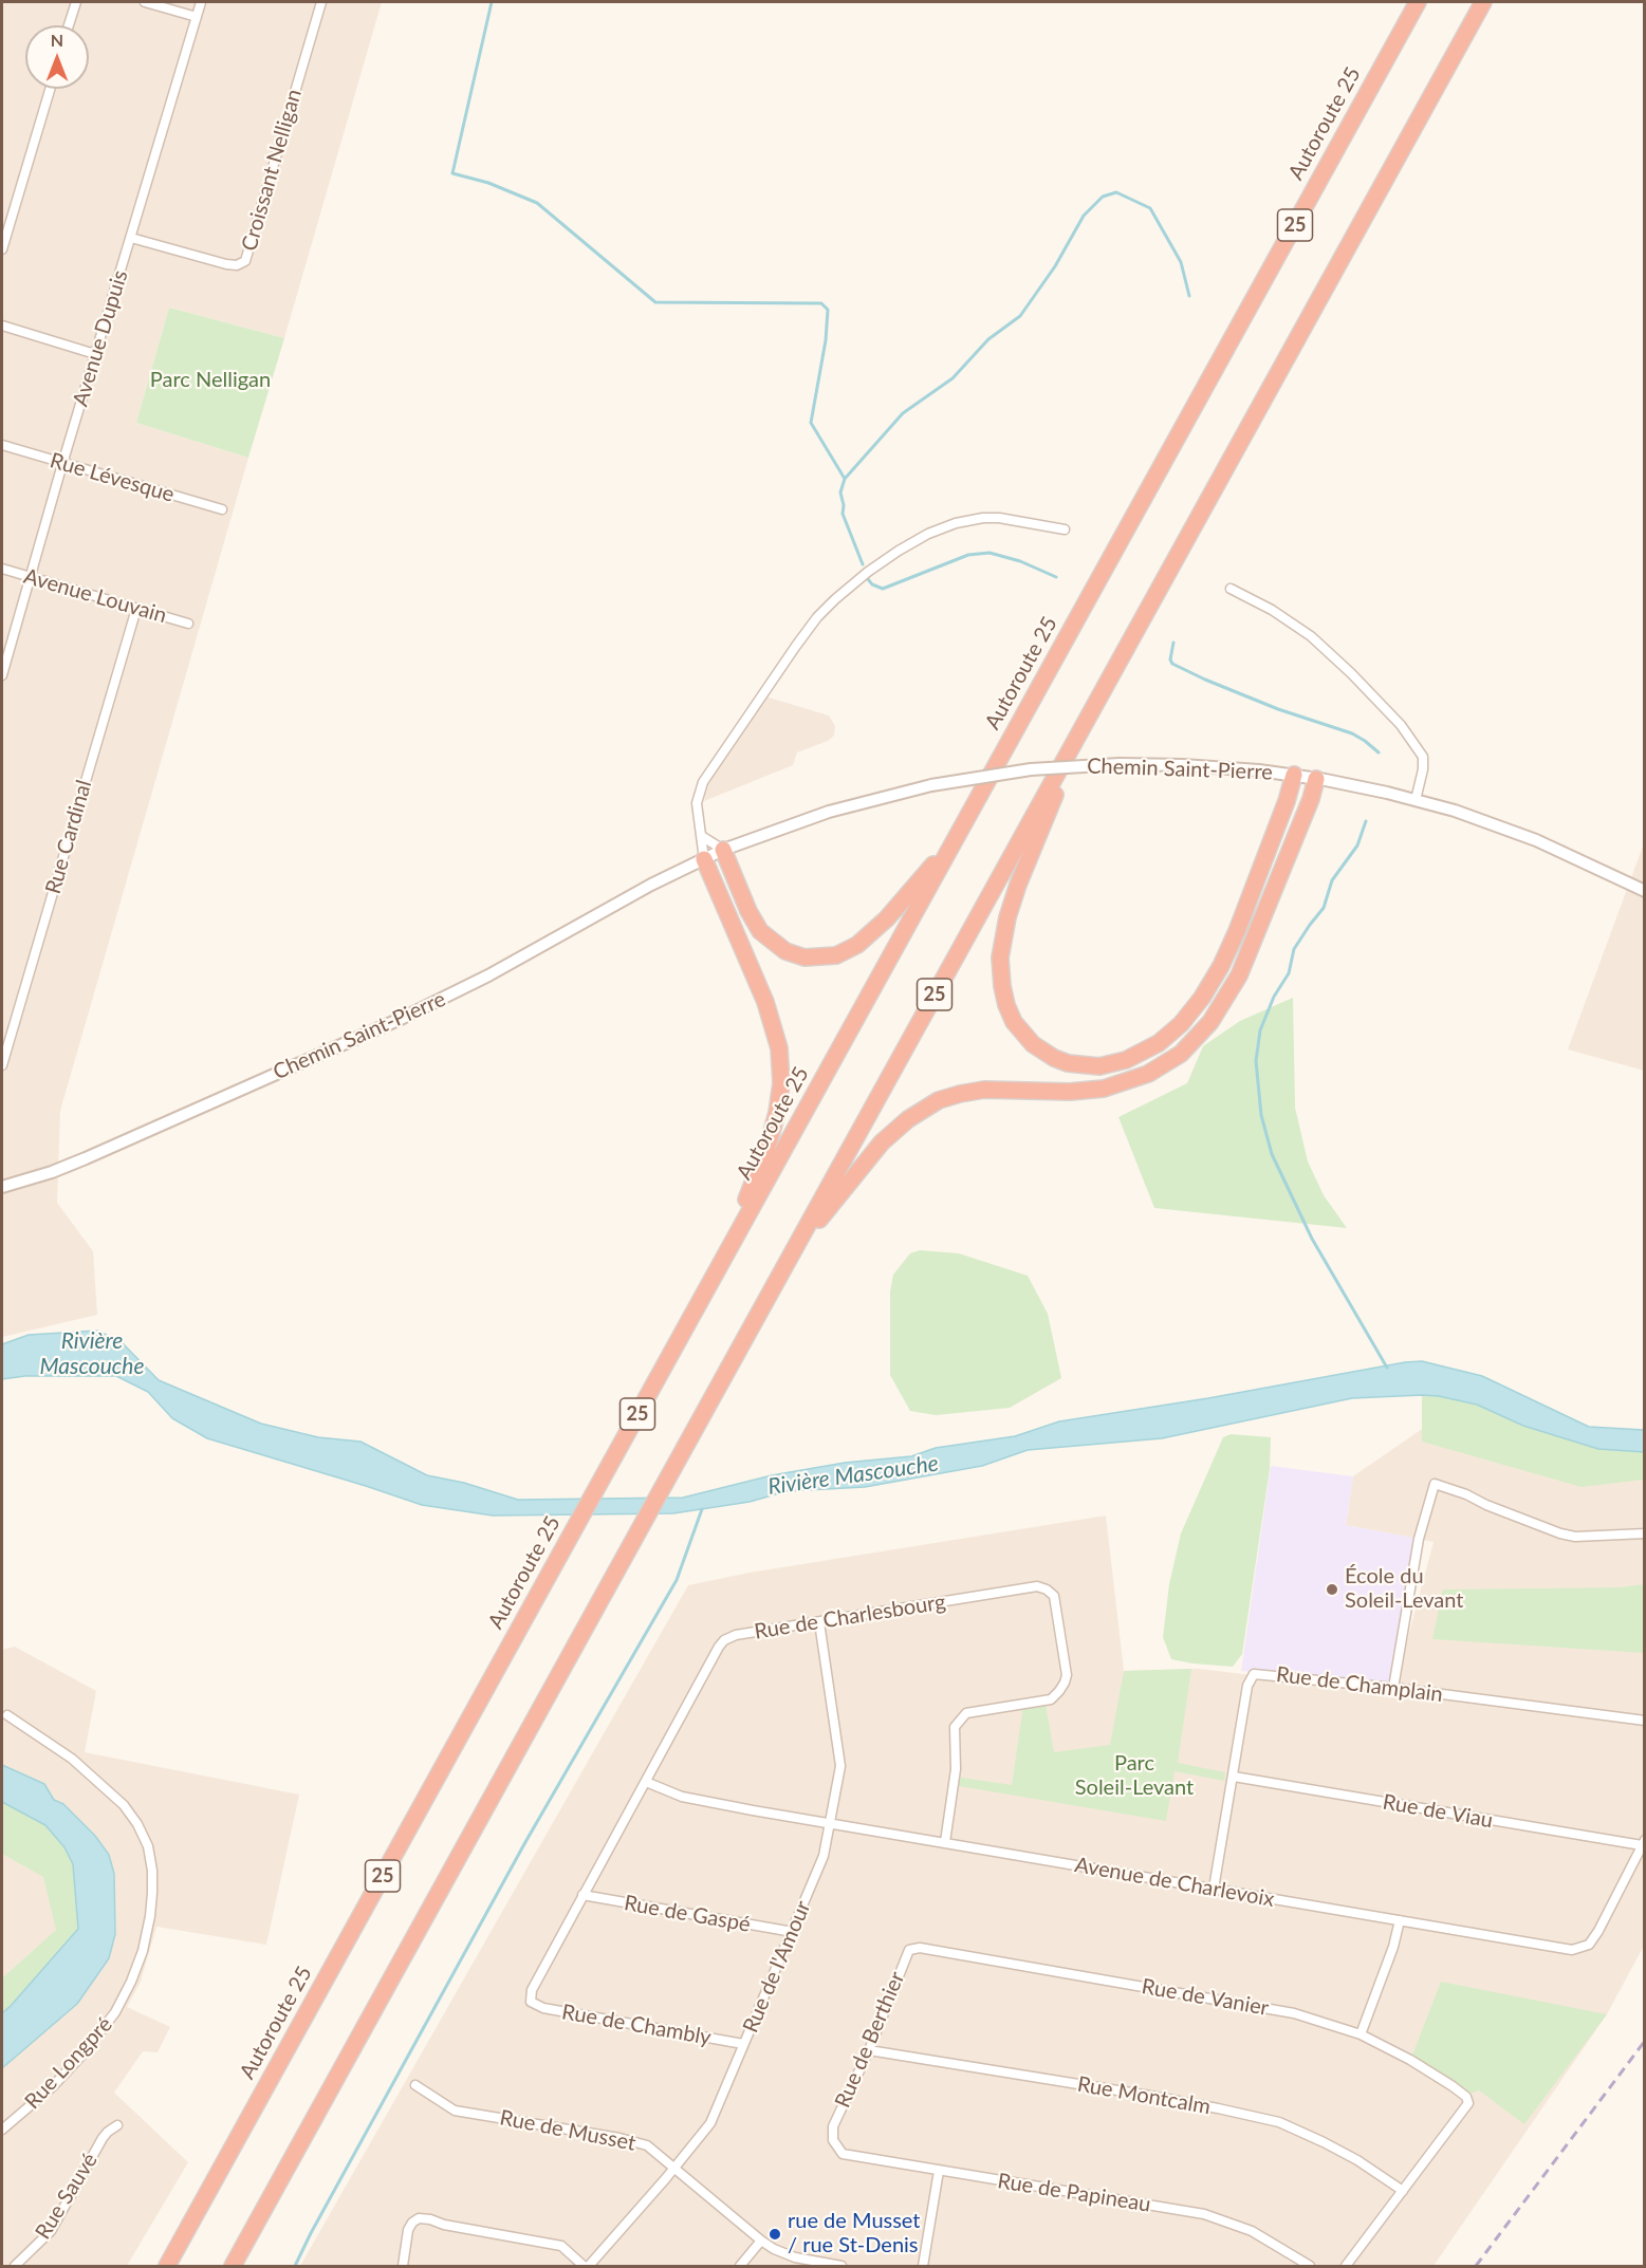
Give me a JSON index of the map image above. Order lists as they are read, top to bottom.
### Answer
{
  "streets": {
    "highway": ["Autoroute 25", "25"],
    "street": [
      "Croissant Nelligan",
      "Avenue Dupuis",
      "Rue Lévesque",
      "Avenue Louvain",
      "Chemin Saint-Pierre",
      "Rue Cardinal",
      "Rue de Charlesbourg",
      "Rue de Champlain",
      "Rue de Viau",
      "Avenue de Charlevoix",
      "Rue de Gaspé",
      "Rue de l'Amour",
      "Rue de Vanier",
      "Rue de Chambly",
      "Rue de Berthier",
      "Rue Longpré",
      "Rue Montcalm",
      "Rue de Musset",
      "Rue de Papineau",
      "Rue Sauvé"
    ]
  },
  "crossings": [
    ["Croissant Nelligan", "Avenue Dupuis"],
    ["Avenue Dupuis", "Rue Lévesque"],
    ["Avenue Dupuis", "Avenue Louvain"],
    ["Avenue Louvain", "Rue Cardinal"],
    ["Rue de Charlesbourg", "Avenue de Charlevoix"],
    ["Rue de Charlesbourg", "Rue de Gaspé"],
    ["Rue de Charlesbourg", "Rue de l'Amour"],
    ["Rue de Charlesbourg", "Rue de Chambly"],
    ["Rue de Champlain", "Rue de Viau"],
    ["Rue de Champlain", "Avenue de Charlevoix"],
    ["Rue de Viau", "Avenue de Charlevoix"],
    ["Avenue de Charlevoix", "Rue de l'Amour"],
    ["Rue de Gaspé", "Rue de l'Amour"],
    ["Rue de l'Amour", "Rue de Chambly"],
    ["Rue de l'Amour", "Rue de Musset"],
    ["Rue de Vanier", "Rue de Berthier"],
    ["Rue de Vanier", "Rue Montcalm"],
    ["Rue de Berthier", "Rue Montcalm"],
    ["Rue de Berthier", "Rue de Papineau"]
  ],
  "water": ["Rivière Mascouche"],
  "parks": ["Parc Nelligan", "Parc Soleil-Levant"],
  "places": ["École du Soleil-Levant", "rue de Musset / rue St-Denis"],
  "north": "top"
}
